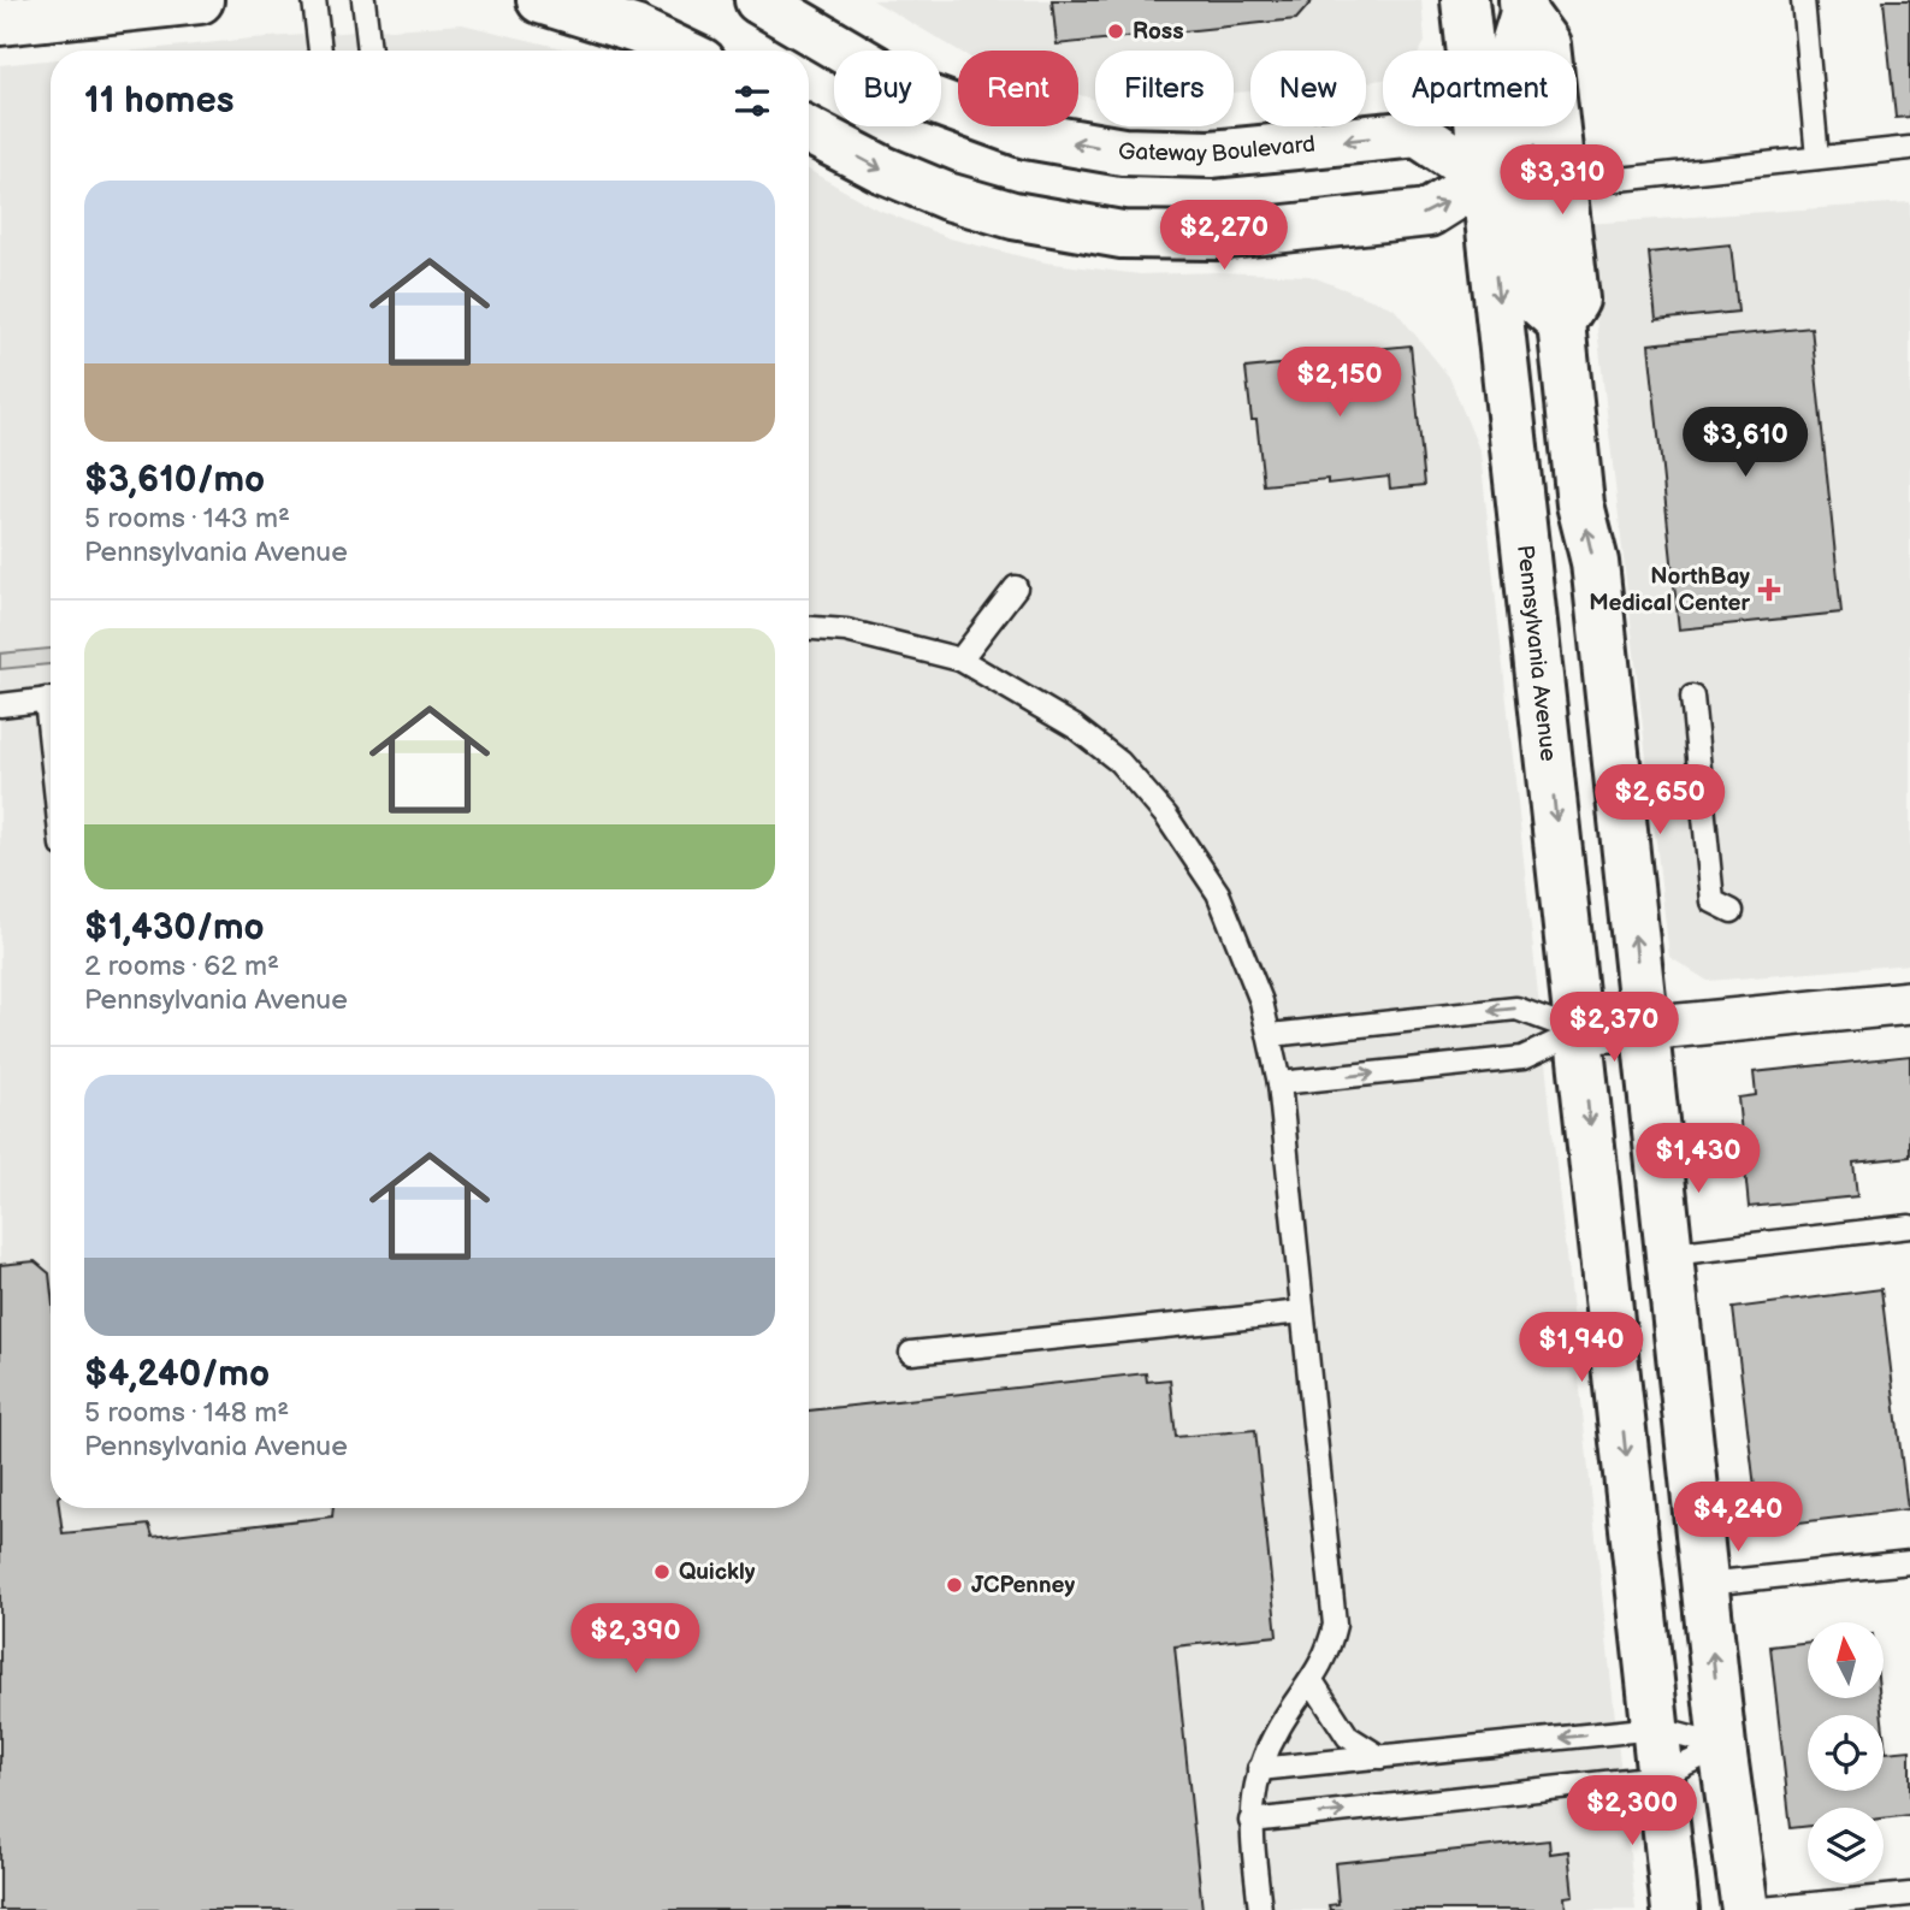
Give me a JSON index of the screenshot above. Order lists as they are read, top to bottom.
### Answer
{
  "streets": {
    "main road": ["Gateway Boulevard", "Pennsylvania Avenue"]
  },
  "crossings": [
    ["Gateway Boulevard", "Pennsylvania Avenue"]
  ],
  "places": {
    "other": ["Ross", "Quickly", "JCPenney"],
    "health": ["NorthBay Medical Center"]
  },
  "north": "top",
  "page": {
    "chip": [
      "Buy",
      "Rent",
      "Filters",
      "New",
      "Apartment"
    ],
    "heading": "11 homes",
    "price": [
      "$3,310",
      "$2,270",
      "$2,150",
      "$3,610",
      "$2,650",
      "$2,370",
      "$1,430",
      "$1,940",
      "$4,240",
      "$2,390",
      "$2,300"
    ],
    "list": [
      {
        "name": "$3,610/mo",
        "note": "5 rooms · 143 m² · Pennsylvania Avenue"
      },
      {
        "name": "$1,430/mo",
        "note": "2 rooms · 62 m² · Pennsylvania Avenue"
      },
      {
        "name": "$4,240/mo",
        "note": "5 rooms · 148 m² · Pennsylvania Avenue"
      }
    ]
  }
}
